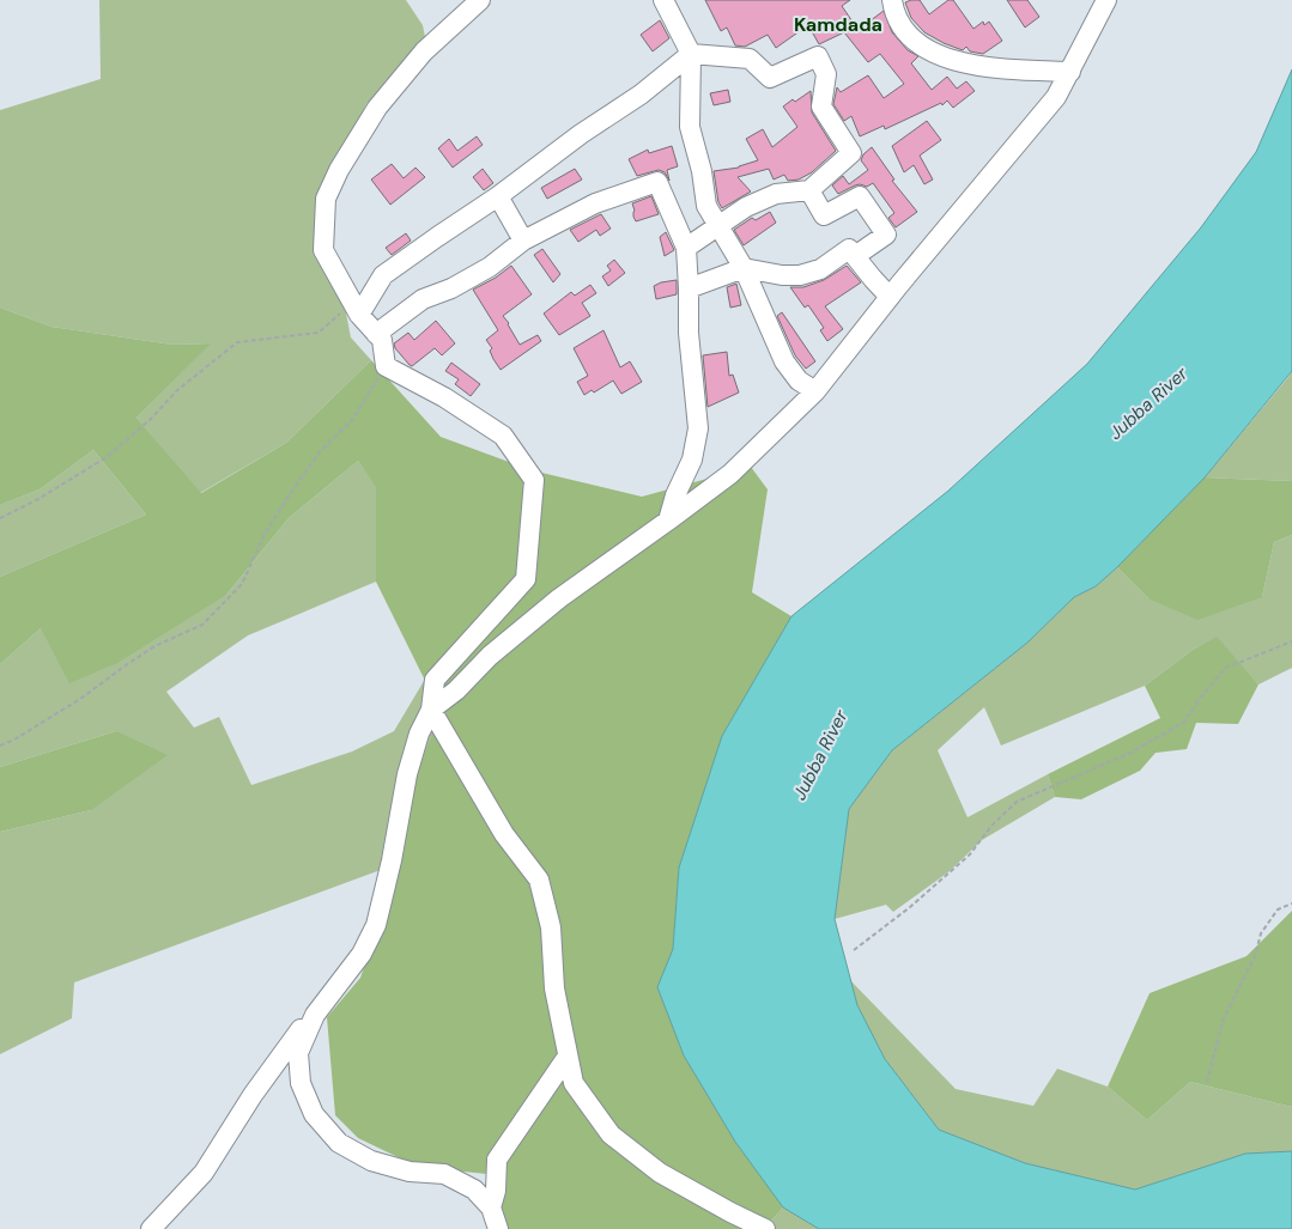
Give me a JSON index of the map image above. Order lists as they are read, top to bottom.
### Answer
{
  "districts": ["Kamdada"],
  "water": ["Jubba River"]
}
